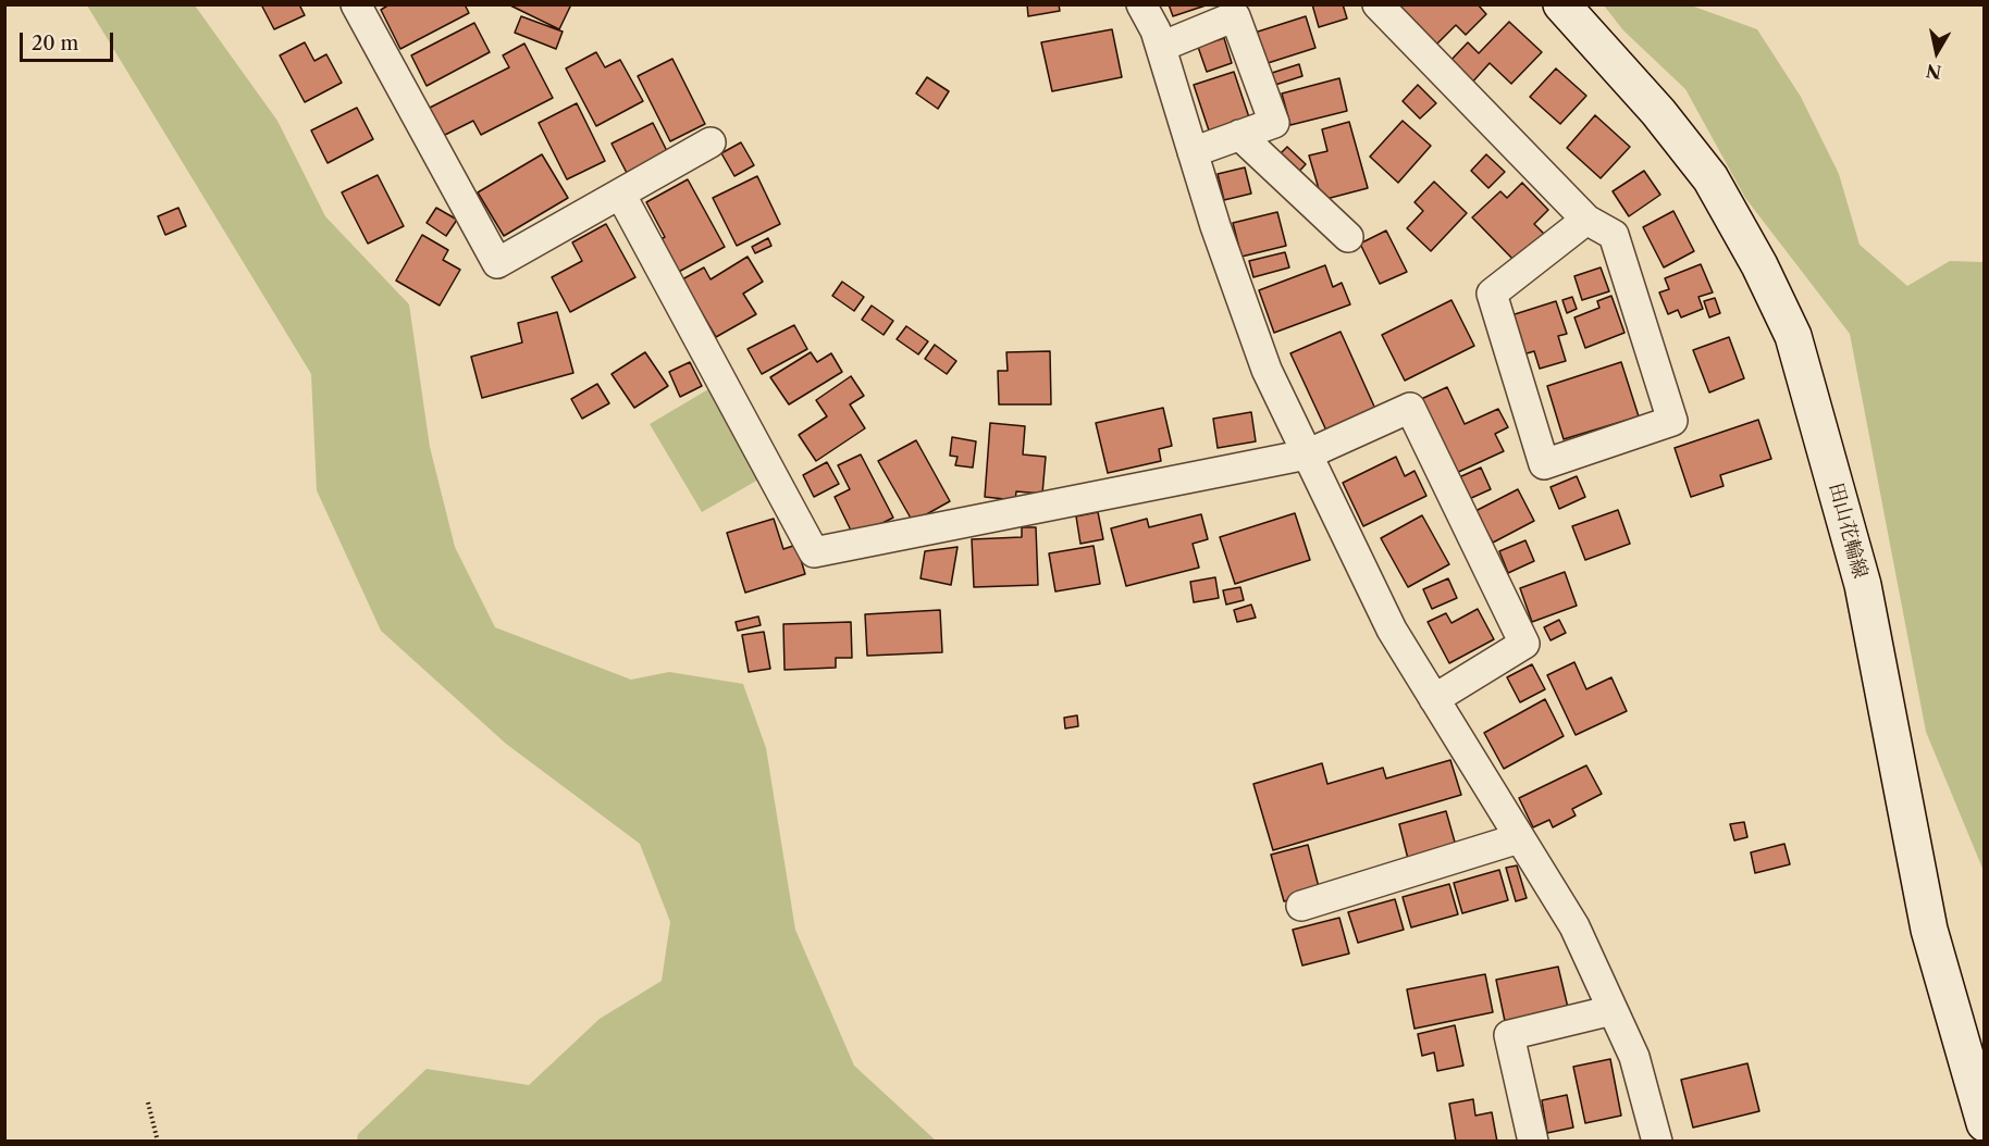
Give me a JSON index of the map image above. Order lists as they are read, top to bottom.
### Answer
{
  "streets": {
    "main road": ["田山花輪線"]
  },
  "scale_bar": "20 m",
  "north": "bottom"
}
